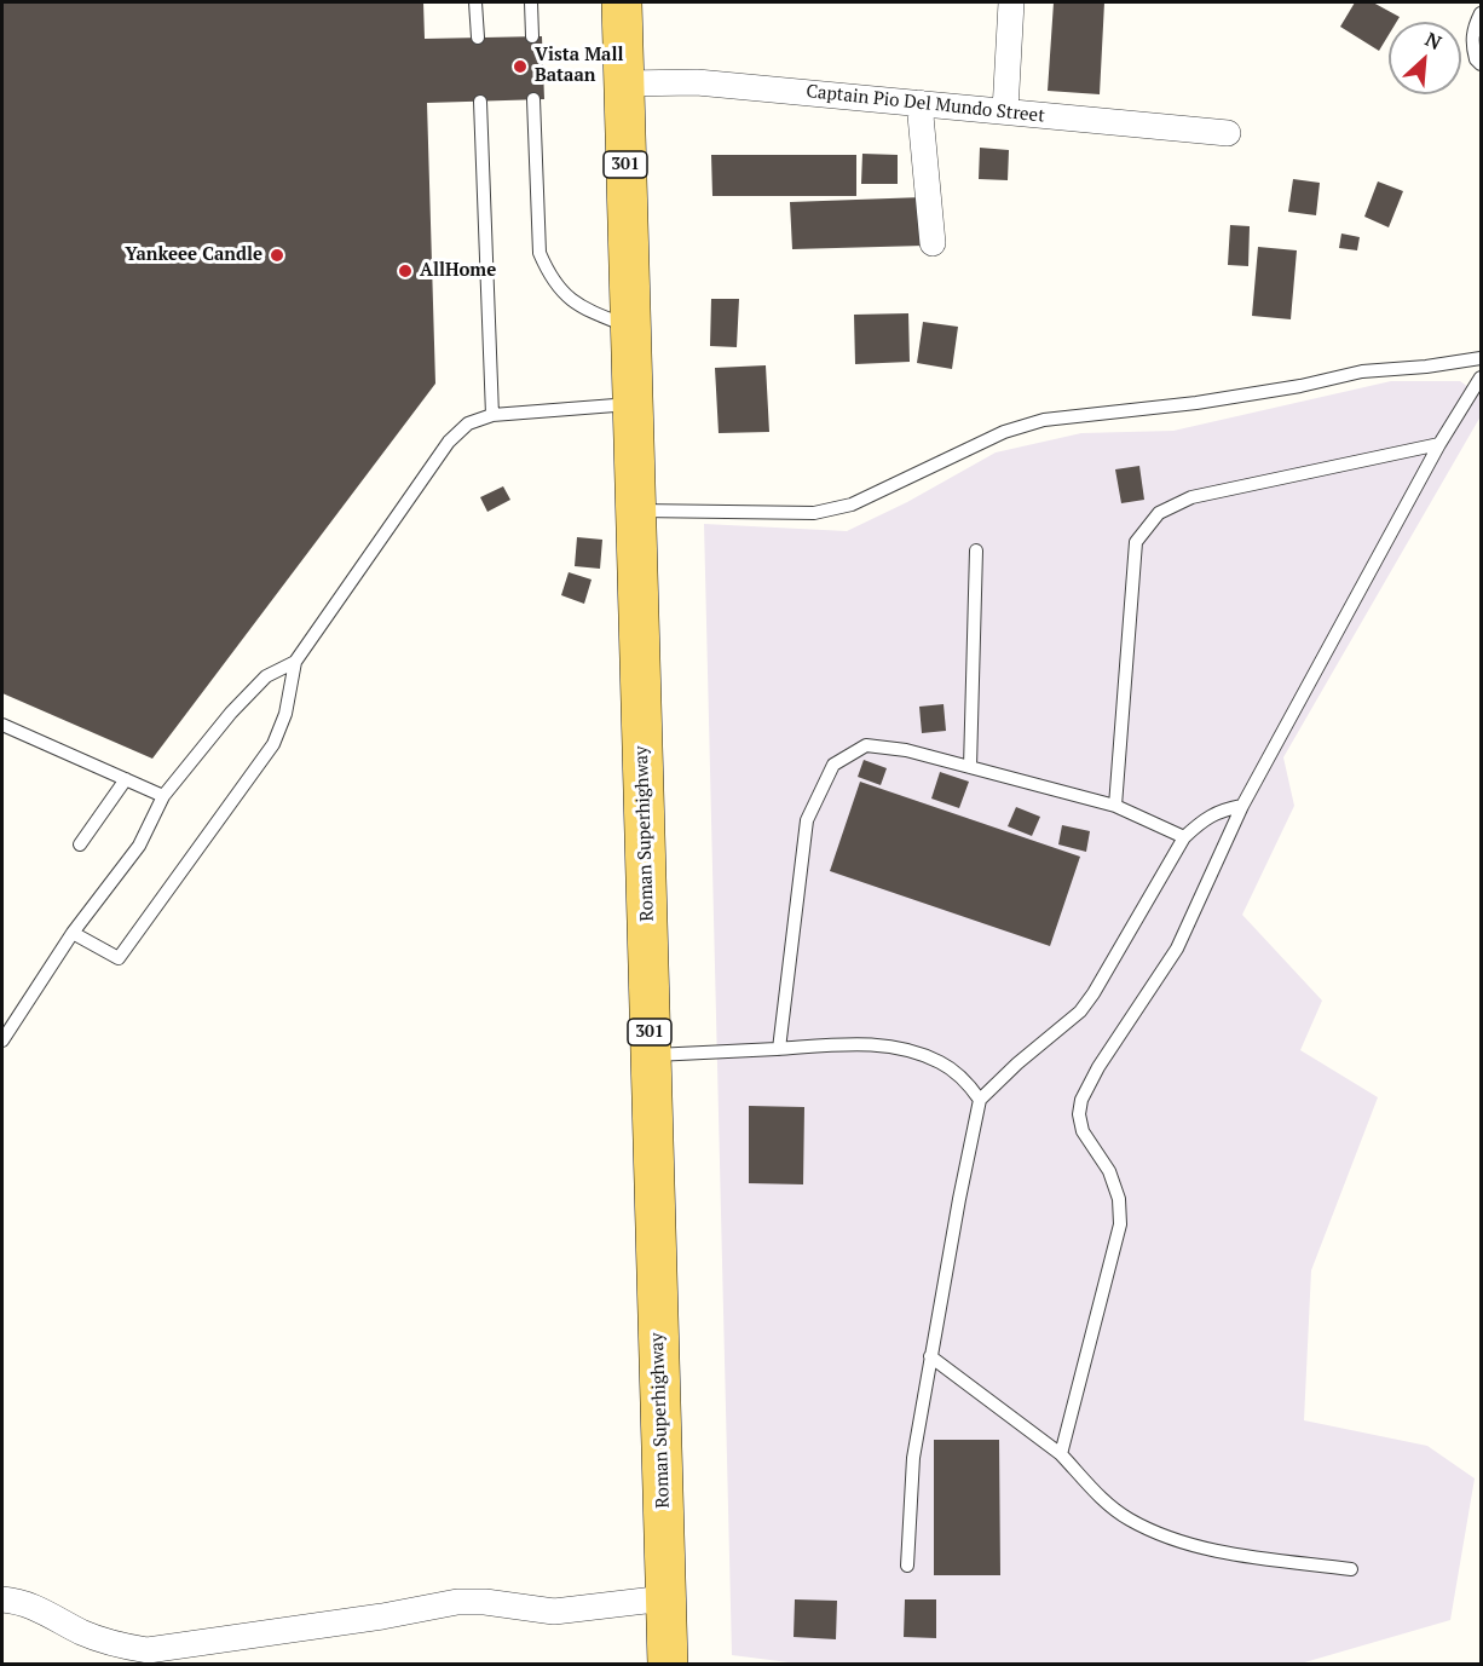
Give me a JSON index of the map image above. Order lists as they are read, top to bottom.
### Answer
{
  "streets": {
    "main road": ["301", "Roman Superhighway"],
    "street": ["Captain Pio Del Mundo Street"]
  },
  "crossings": [
    ["Captain Pio Del Mundo Street", "Roman Superhighway"]
  ],
  "places": ["Vista Mall Bataan", "Yankeee Candle", "AllHome"],
  "north": "top right"
}
